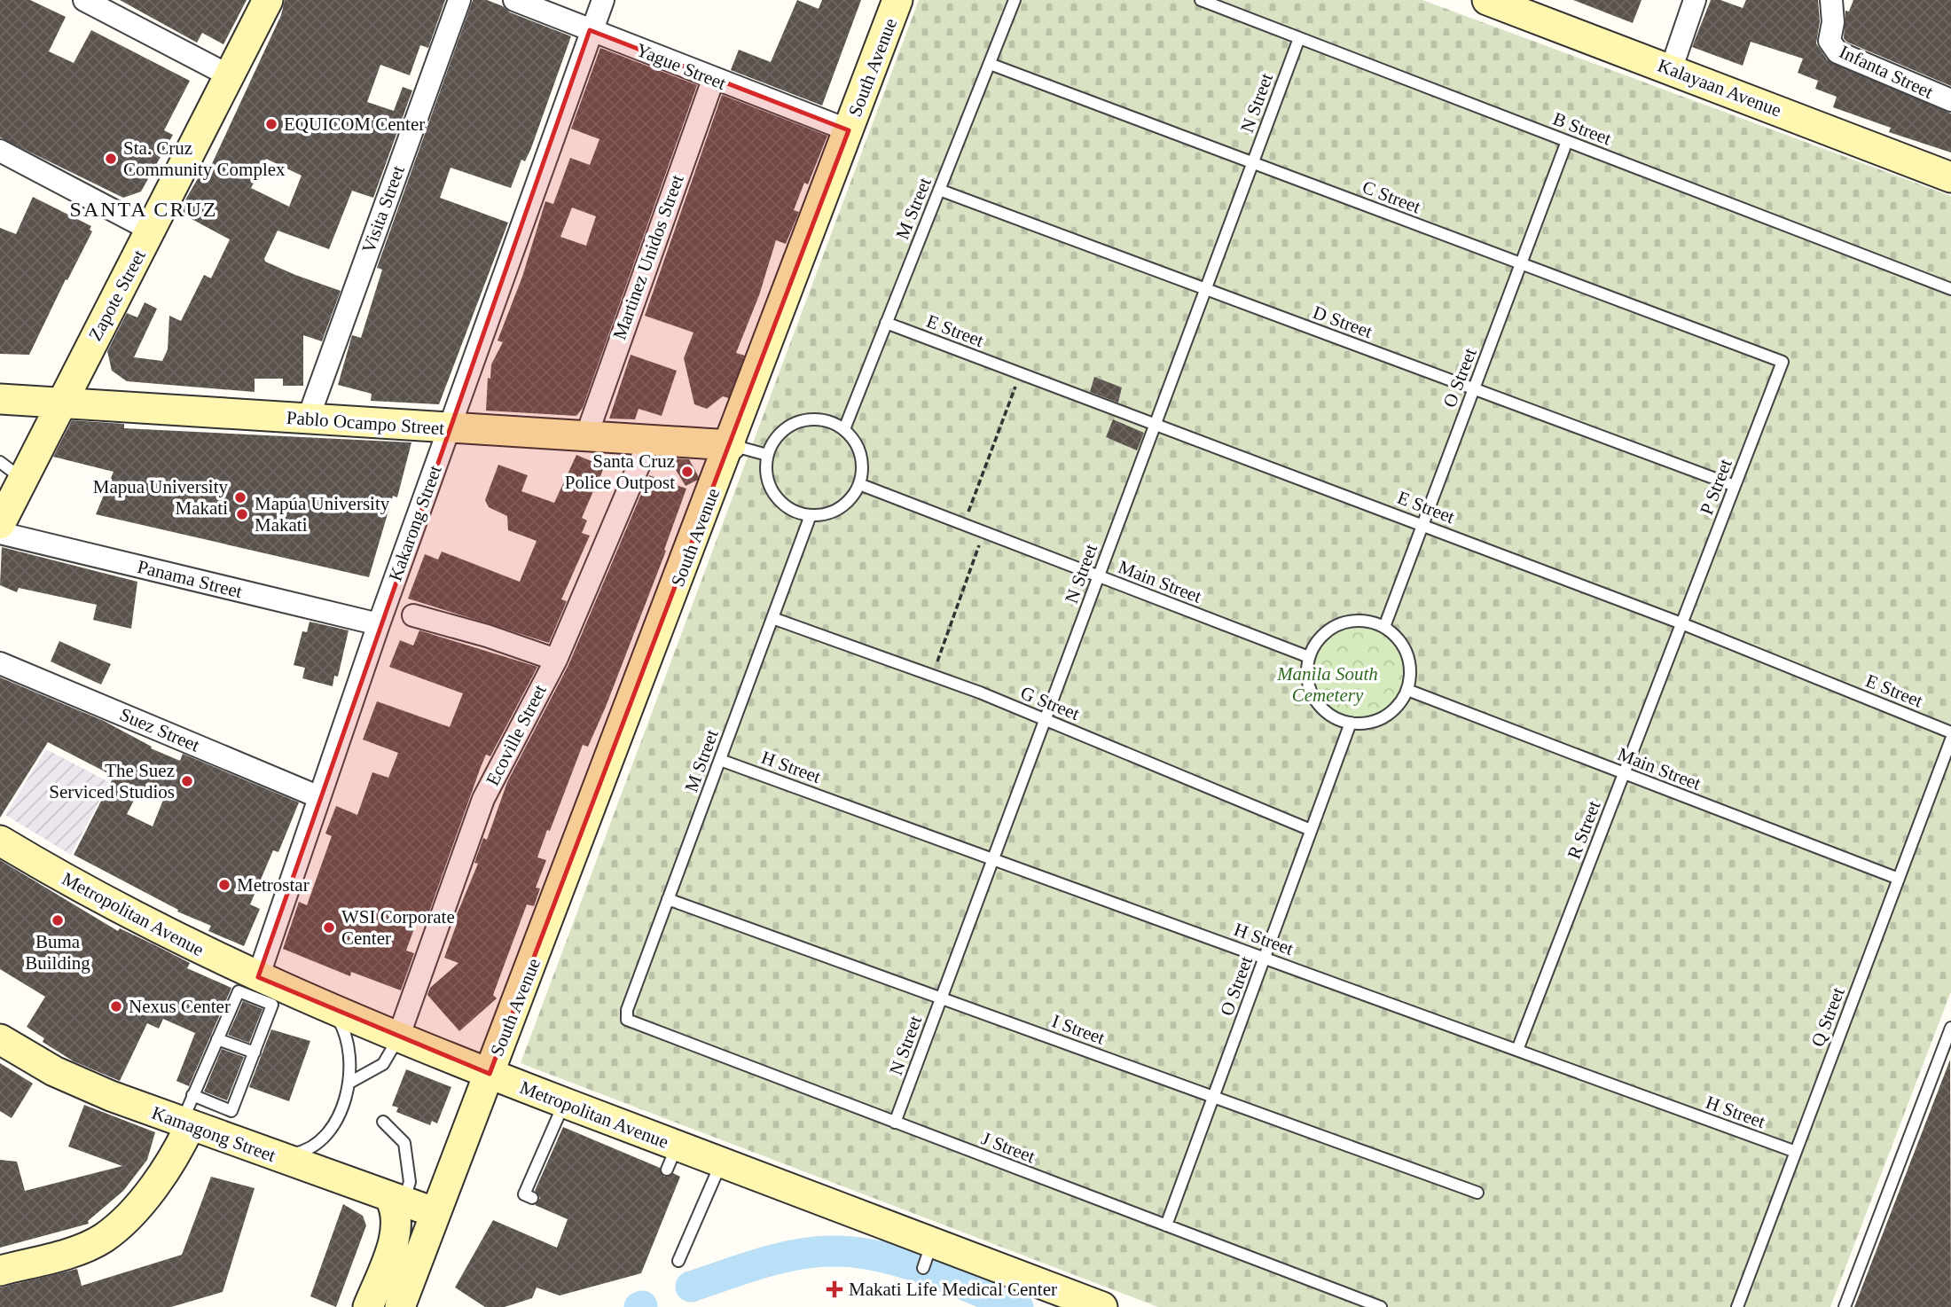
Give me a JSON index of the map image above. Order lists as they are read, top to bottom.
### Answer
{
  "streets": {
    "main road": [
      "South Avenue",
      "Kalayaan Avenue",
      "Zapote Street",
      "Pablo Ocampo Street",
      "Metropolitan Avenue",
      "Kamagong Street"
    ],
    "street": [
      "Yague Street",
      "Infanta Street",
      "Visita Street",
      "Martinez Unidos Street",
      "Kakarong Street",
      "Panama Street",
      "Suez Street",
      "Ecoville Street"
    ],
    "lane": [
      "N Street",
      "B Street",
      "C Street",
      "M Street",
      "D Street",
      "E Street",
      "O Street",
      "P Street",
      "Main Street",
      "G Street",
      "H Street",
      "R Street",
      "Q Street",
      "I Street",
      "J Street"
    ]
  },
  "crossings": [
    ["Yague Street", "South Avenue"],
    ["Yague Street", "Martinez Unidos Street"],
    ["Yague Street", "Kakarong Street"],
    ["South Avenue", "Pablo Ocampo Street"],
    ["South Avenue", "Metropolitan Avenue"],
    ["South Avenue", "Kamagong Street"],
    ["N Street", "B Street"],
    ["N Street", "C Street"],
    ["N Street", "D Street"],
    ["N Street", "E Street"],
    ["N Street", "Main Street"],
    ["N Street", "G Street"],
    ["N Street", "H Street"],
    ["N Street", "I Street"],
    ["N Street", "J Street"],
    ["B Street", "O Street"],
    ["C Street", "M Street"],
    ["C Street", "O Street"],
    ["C Street", "P Street"],
    ["M Street", "D Street"],
    ["M Street", "E Street"],
    ["M Street", "Main Street"],
    ["M Street", "G Street"],
    ["M Street", "H Street"],
    ["M Street", "I Street"],
    ["M Street", "J Street"],
    ["Visita Street", "Pablo Ocampo Street"],
    ["Martinez Unidos Street", "Pablo Ocampo Street"],
    ["Zapote Street", "Pablo Ocampo Street"],
    ["D Street", "O Street"],
    ["D Street", "P Street"],
    ["E Street", "O Street"],
    ["E Street", "P Street"],
    ["E Street", "R Street"],
    ["O Street", "Main Street"],
    ["O Street", "G Street"],
    ["O Street", "H Street"],
    ["O Street", "I Street"],
    ["O Street", "J Street"],
    ["Pablo Ocampo Street", "Kakarong Street"],
    ["Pablo Ocampo Street", "Ecoville Street"],
    ["P Street", "R Street"],
    ["Kakarong Street", "Panama Street"],
    ["Kakarong Street", "Suez Street"],
    ["Kakarong Street", "Metropolitan Avenue"],
    ["Main Street", "R Street"],
    ["Main Street", "Q Street"],
    ["Ecoville Street", "Metropolitan Avenue"],
    ["H Street", "R Street"],
    ["H Street", "Q Street"]
  ],
  "districts": ["SANTA CRUZ"],
  "parks": ["Manila South Cemetery"],
  "places": {
    "other": [
      "EQUICOM Center",
      "Sta. Cruz Community Complex",
      "Santa Cruz Police Outpost",
      "Mapua University Makati",
      "Mapúa University Makati",
      "The Suez Serviced Studios",
      "Metrostar",
      "Buma Building",
      "WSI Corporate Center",
      "Nexus Center"
    ],
    "health": ["Makati Life Medical Center"]
  }
}
